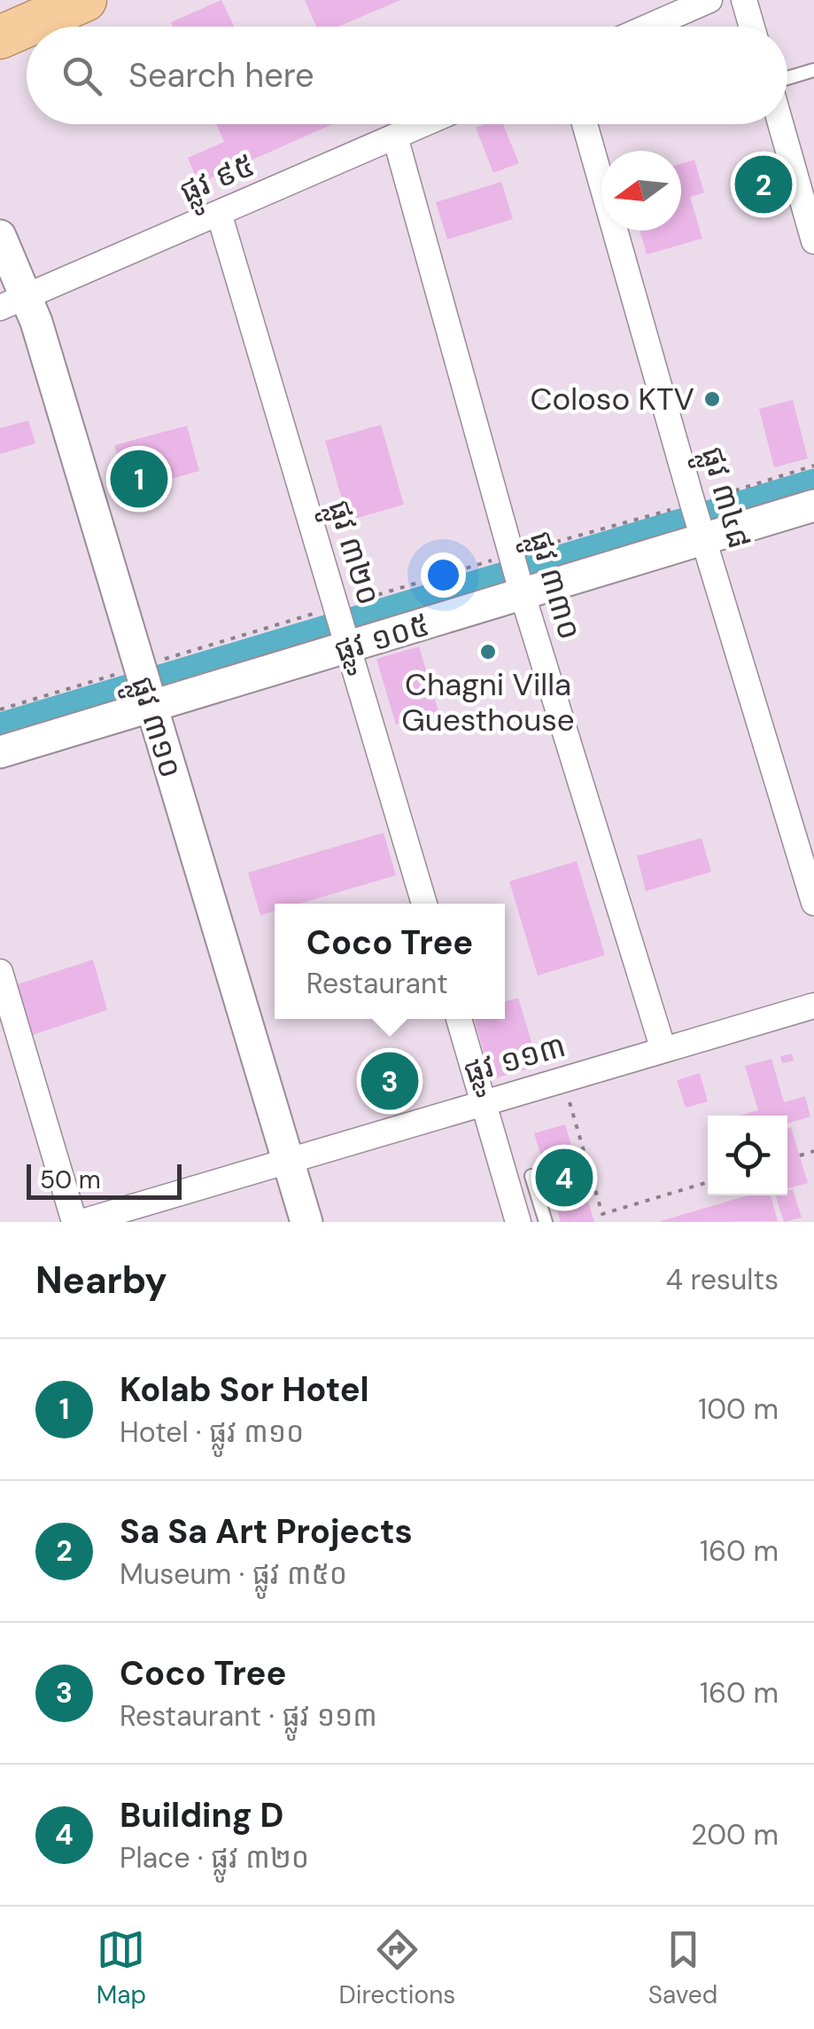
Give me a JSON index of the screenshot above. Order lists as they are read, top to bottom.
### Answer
{
  "streets": {
    "street": [
      "ផ្លូវ ៩៥",
      "ផ្លូវ ៣៤៨",
      "ផ្លូវ ៣២០",
      "ផ្លូវ ៣៣០",
      "ផ្លូវ ១០៥",
      "ផ្លូវ ៣១០",
      "ផ្លូវ ១១៣"
    ]
  },
  "crossings": [
    ["ផ្លូវ ៩៥", "ផ្លូវ ៣២០"],
    ["ផ្លូវ ៩៥", "ផ្លូវ ៣៣០"],
    ["ផ្លូវ ៩៥", "ផ្លូវ ៣១០"],
    ["ផ្លូវ ៣៤៨", "ផ្លូវ ១០៥"],
    ["ផ្លូវ ៣២០", "ផ្លូវ ១០៥"],
    ["ផ្លូវ ៣៣០", "ផ្លូវ ១០៥"],
    ["ផ្លូវ ៣៣០", "ផ្លូវ ១១៣"],
    ["ផ្លូវ ១០៥", "ផ្លូវ ៣១០"],
    ["ផ្លូវ ៣១០", "ផ្លូវ ១១៣"]
  ],
  "places": ["Coloso KTV", "Chagni Villa Guesthouse"],
  "scale_bar": "50 m",
  "north": "left",
  "page": {
    "search": "Search here",
    "pins": [
      "2",
      "1",
      "3",
      "4"
    ],
    "popup": ["Coco Tree", "Restaurant"],
    "scale": "50 m",
    "heading": ["Nearby", "4 results"],
    "list": [
      {
        "mark": "1",
        "name": "Kolab Sor Hotel",
        "note": "Hotel · ផ្លូវ ៣១០",
        "value": "100 m"
      },
      {
        "mark": "2",
        "name": "Sa Sa Art Projects",
        "note": "Museum · ផ្លូវ ៣៥០",
        "value": "160 m"
      },
      {
        "mark": "3",
        "name": "Coco Tree",
        "note": "Restaurant · ផ្លូវ ១១៣",
        "value": "160 m"
      },
      {
        "mark": "4",
        "name": "Building D",
        "note": "Place · ផ្លូវ ៣២០",
        "value": "200 m"
      }
    ],
    "nav": ["Map", "Directions", "Saved"]
  }
}
